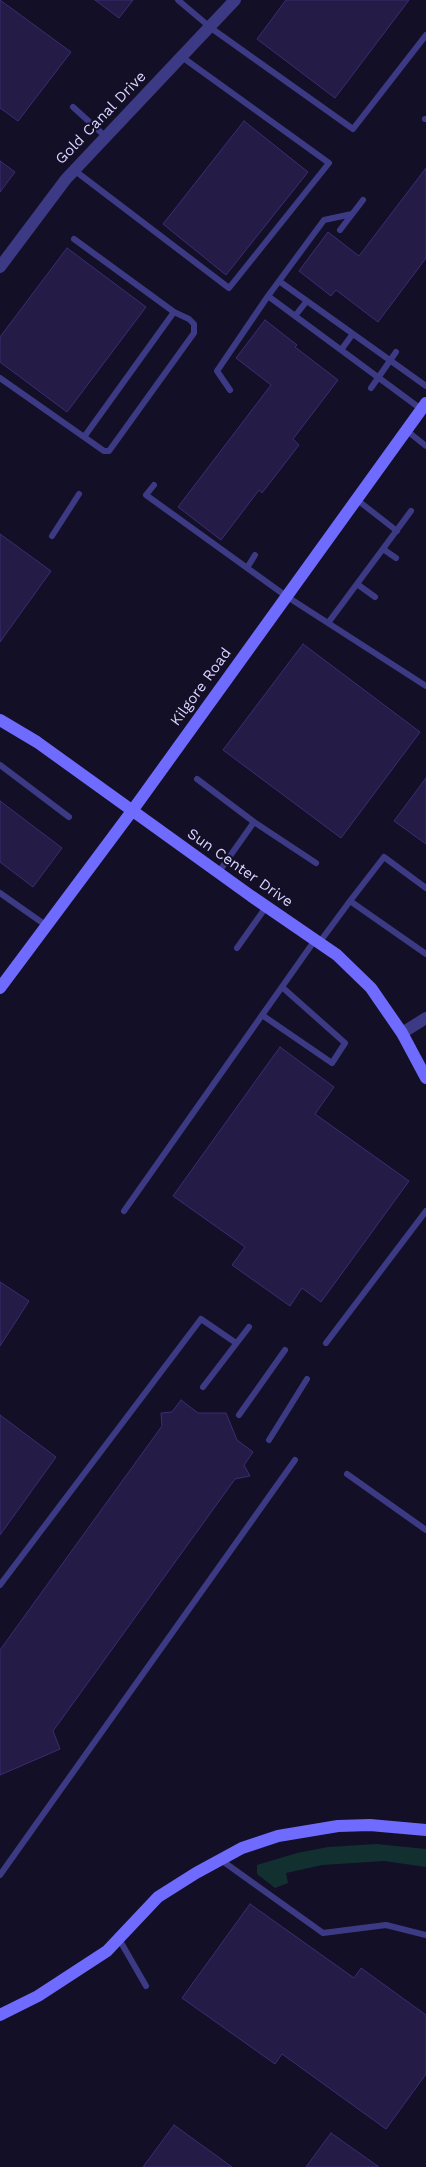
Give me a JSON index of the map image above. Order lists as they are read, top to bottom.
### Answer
{
  "streets": {
    "street": ["Gold Canal Drive", "Kilgore Road", "Sun Center Drive"]
  },
  "crossings": [
    ["Kilgore Road", "Sun Center Drive"]
  ]
}
